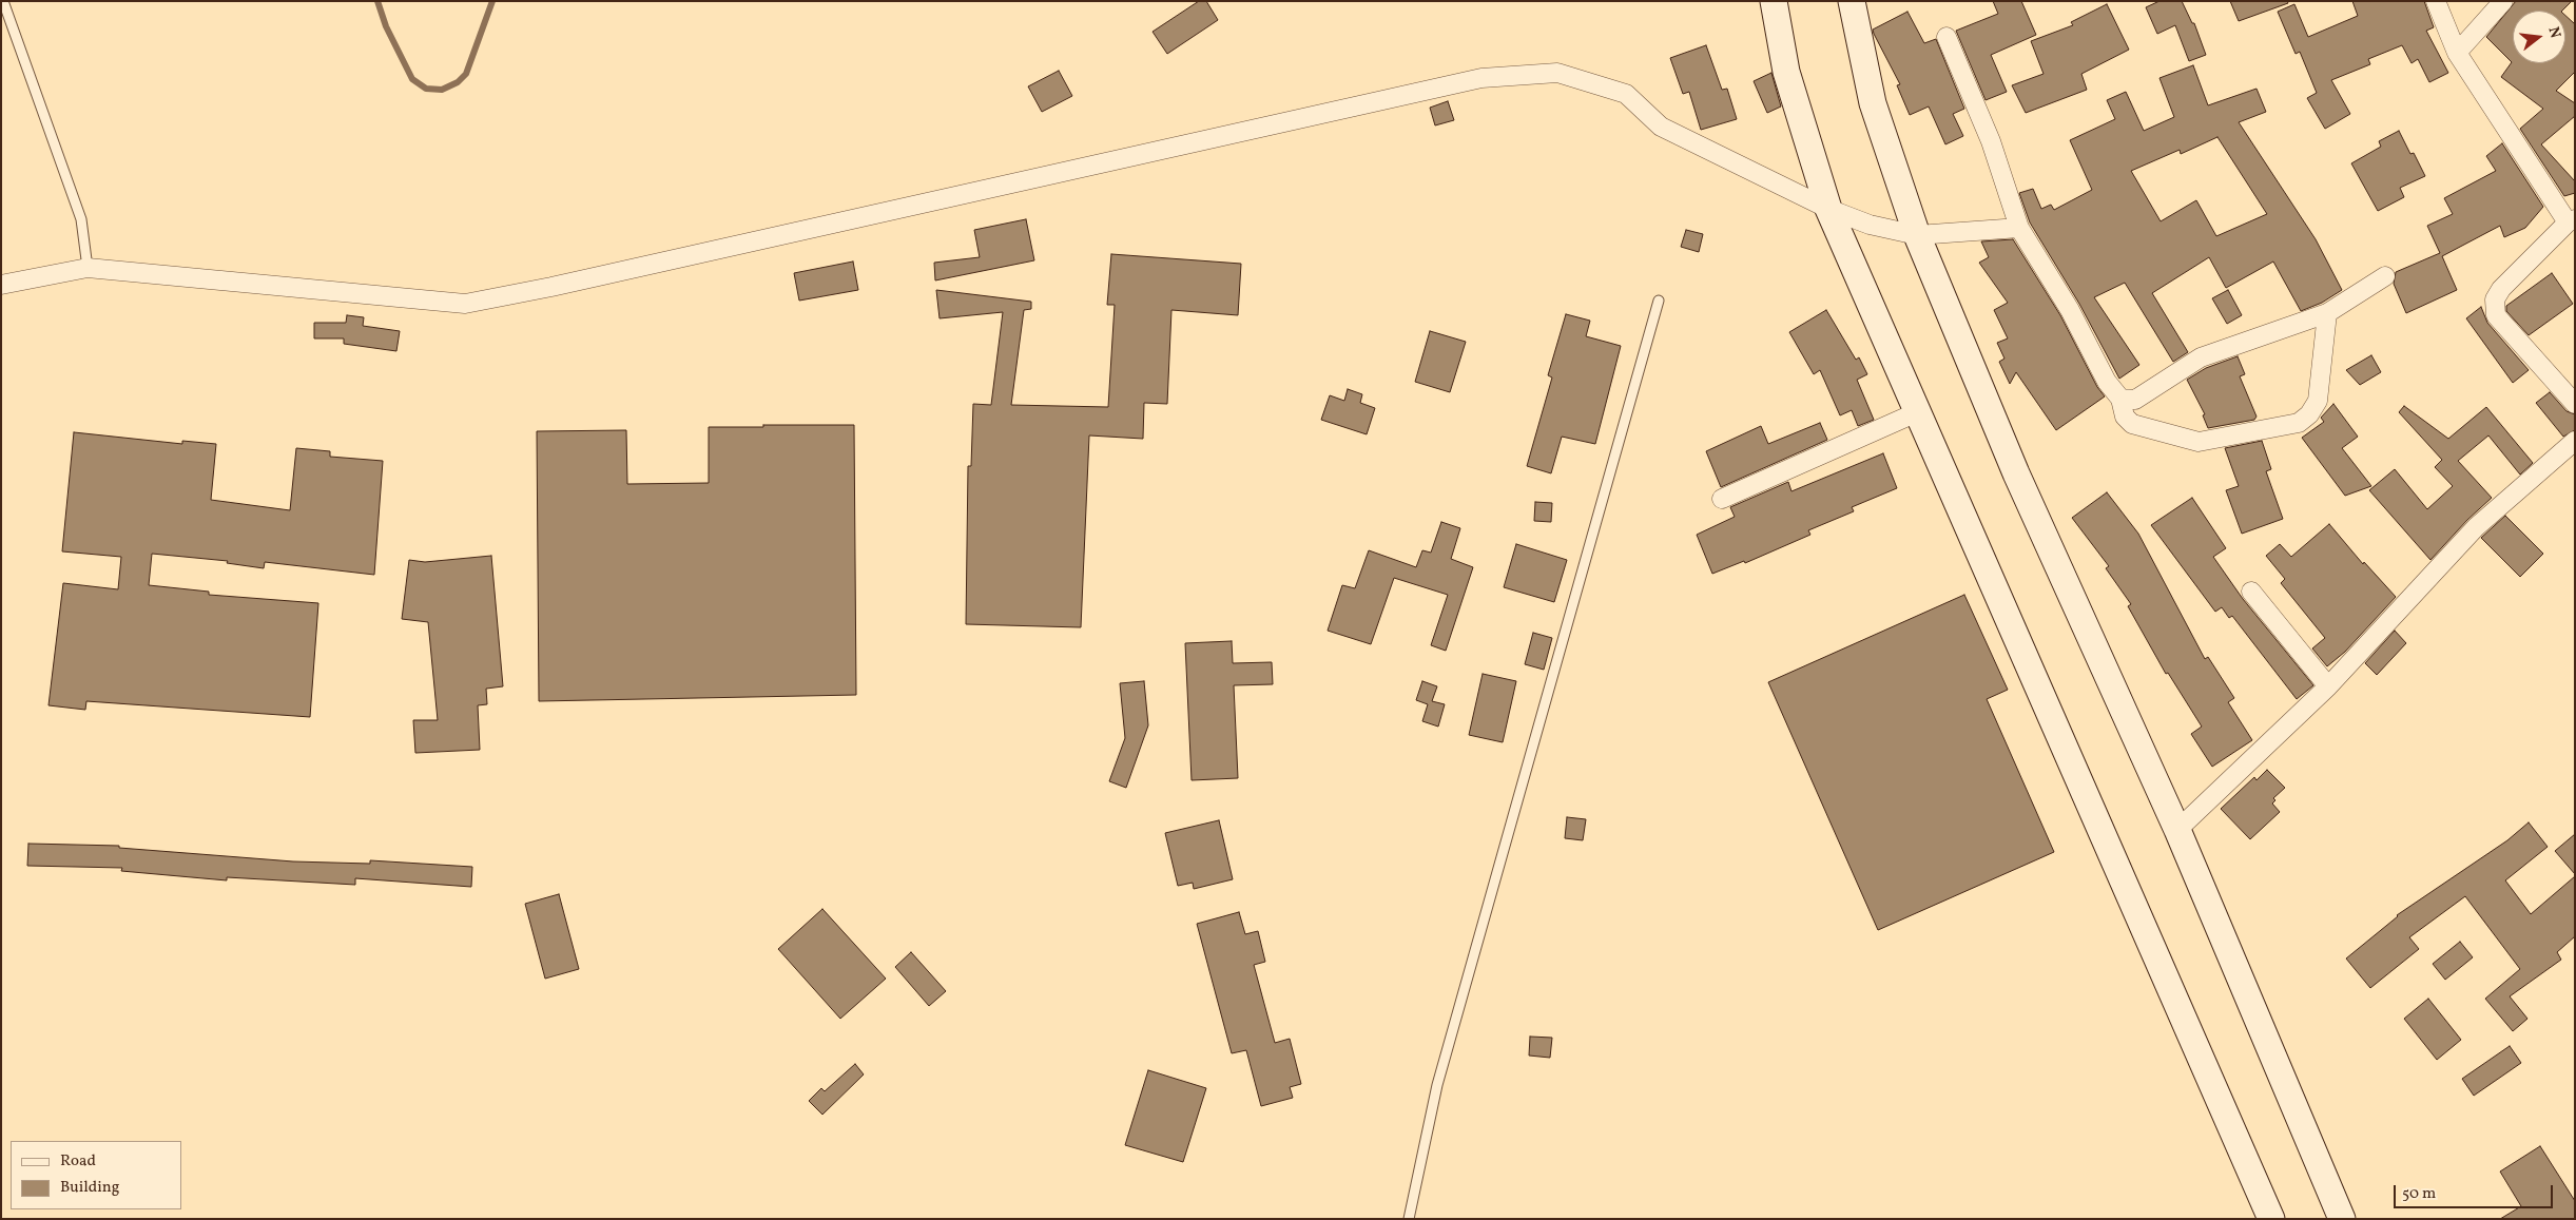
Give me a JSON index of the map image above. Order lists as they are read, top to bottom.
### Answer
{
  "legend": ["Road", "Building"],
  "scale_bar": "50 m",
  "north": "right"
}
